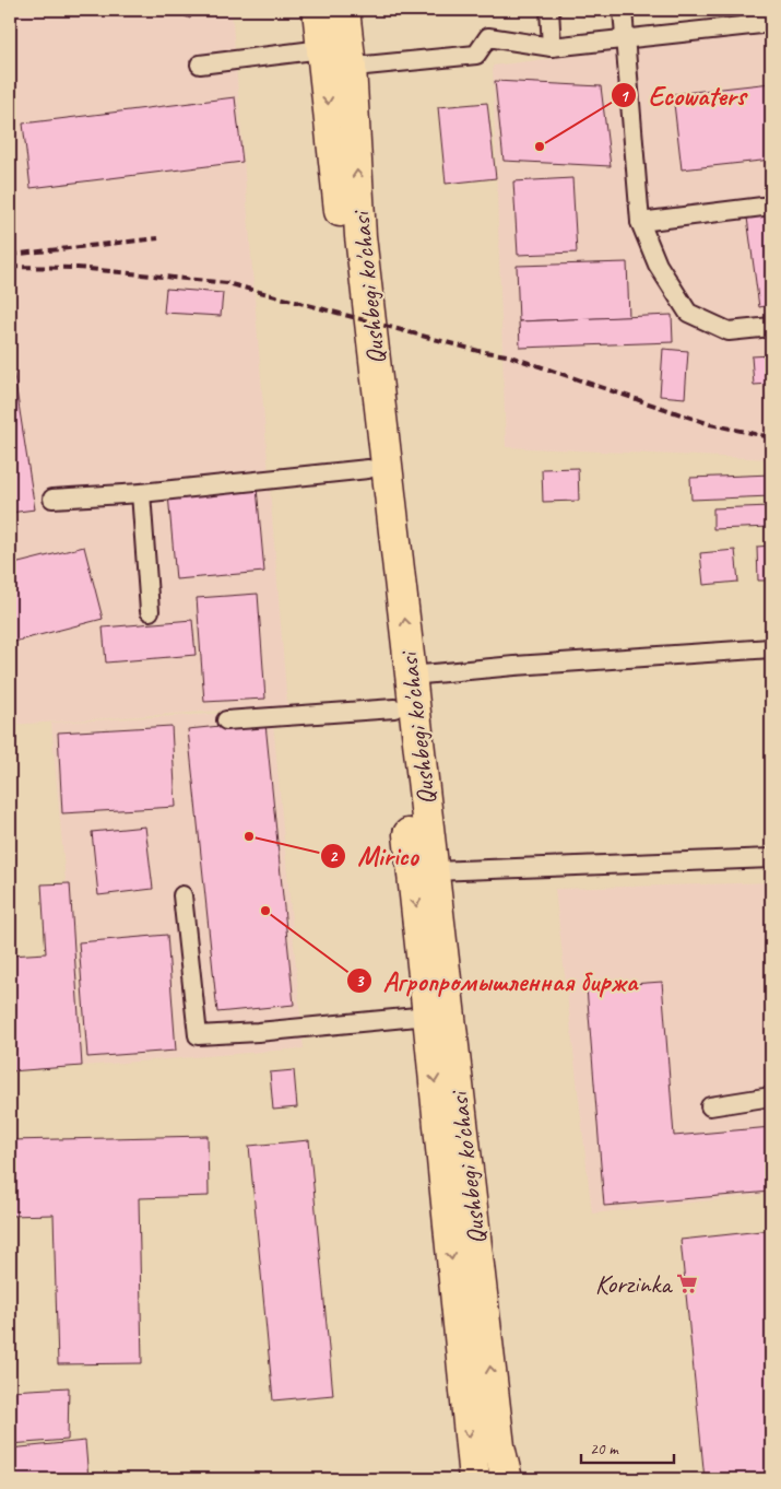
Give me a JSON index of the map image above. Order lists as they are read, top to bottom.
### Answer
{
  "streets": {
    "main road": ["Qushbegi ko'chasi"]
  },
  "places": {
    "other": ["Ecowaters", "Mirico", "Агропромышленная биржа"],
    "supermarket": ["Korzinka"]
  },
  "scale_bar": "20 m"
}
